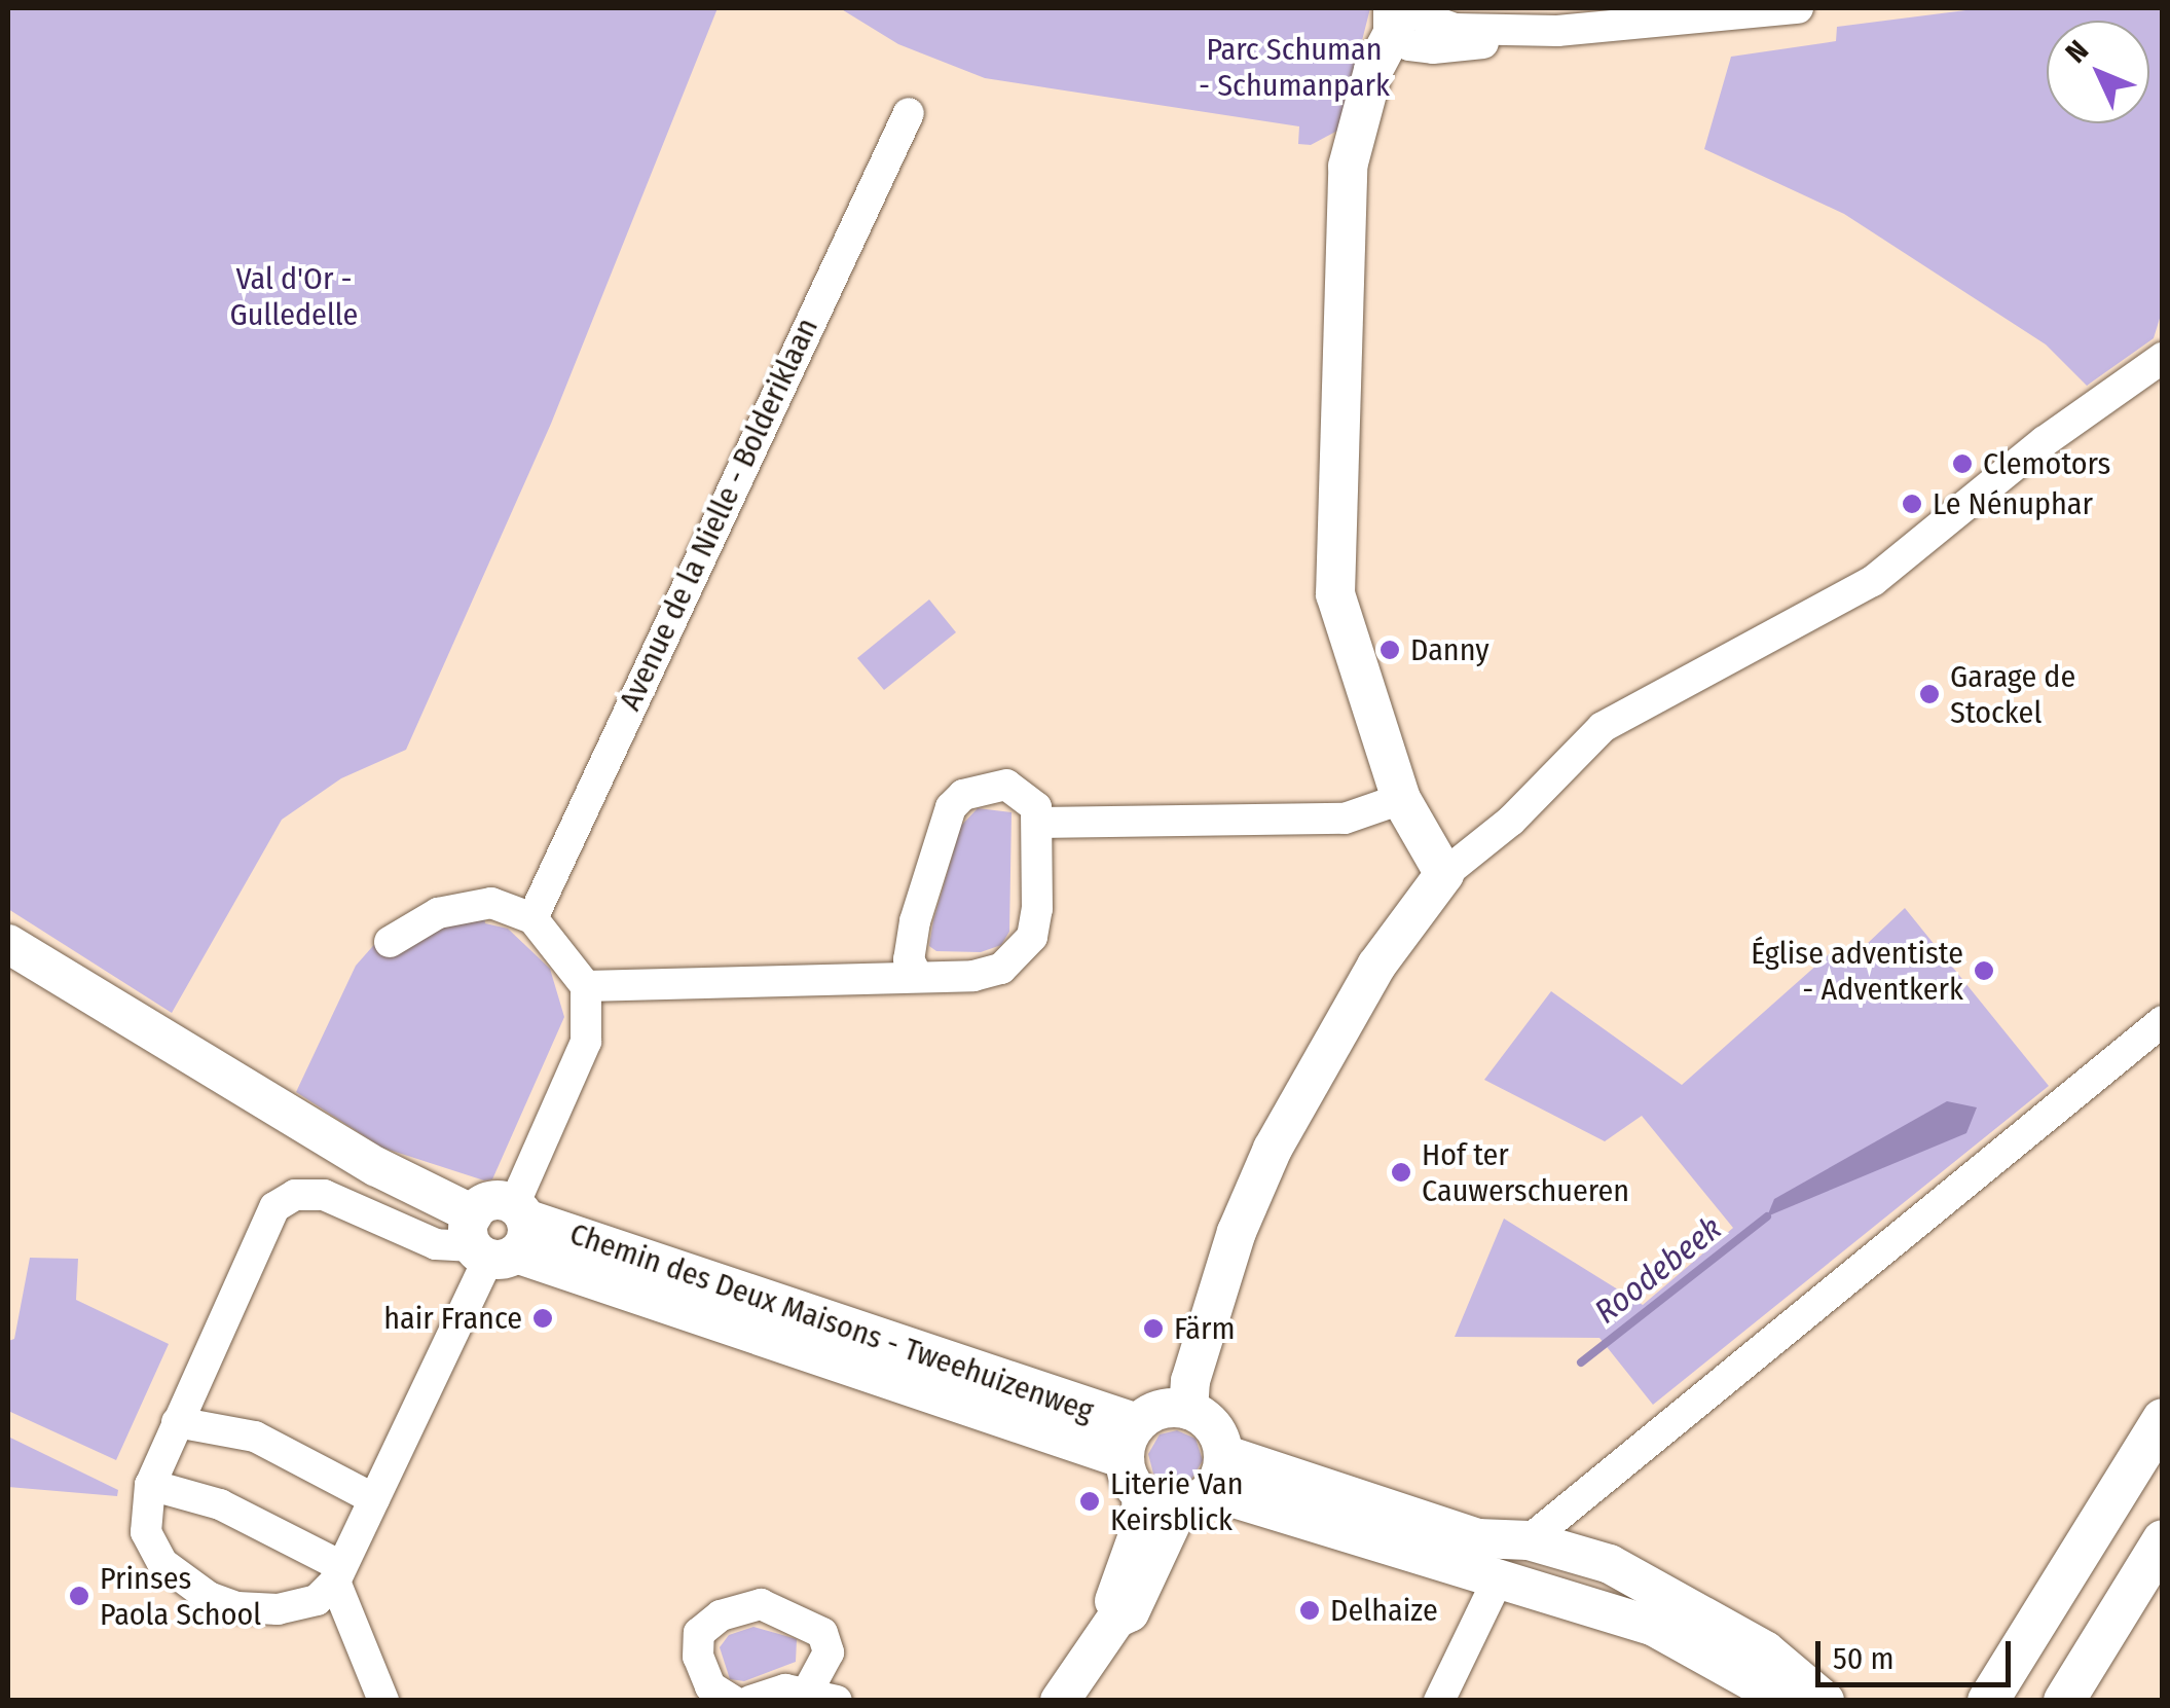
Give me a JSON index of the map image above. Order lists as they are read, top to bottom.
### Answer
{
  "streets": {
    "street": ["Avenue de la Nielle - Bolderiklaan", "Chemin des Deux Maisons - Tweehuizenweg"]
  },
  "water": ["Roodebeek"],
  "parks": ["Parc Schuman - Schumanpark", "Val d'Or - Gulledelle"],
  "places": [
    "Clemotors",
    "Le Nénuphar",
    "Danny",
    "Garage de Stockel",
    "Église adventiste - Adventkerk",
    "Hof ter Cauwerschueren",
    "hair France",
    "Färm",
    "Literie Van Keirsblick",
    "Prinses Paola School",
    "Delhaize"
  ],
  "scale_bar": "50 m",
  "north": "top left"
}
